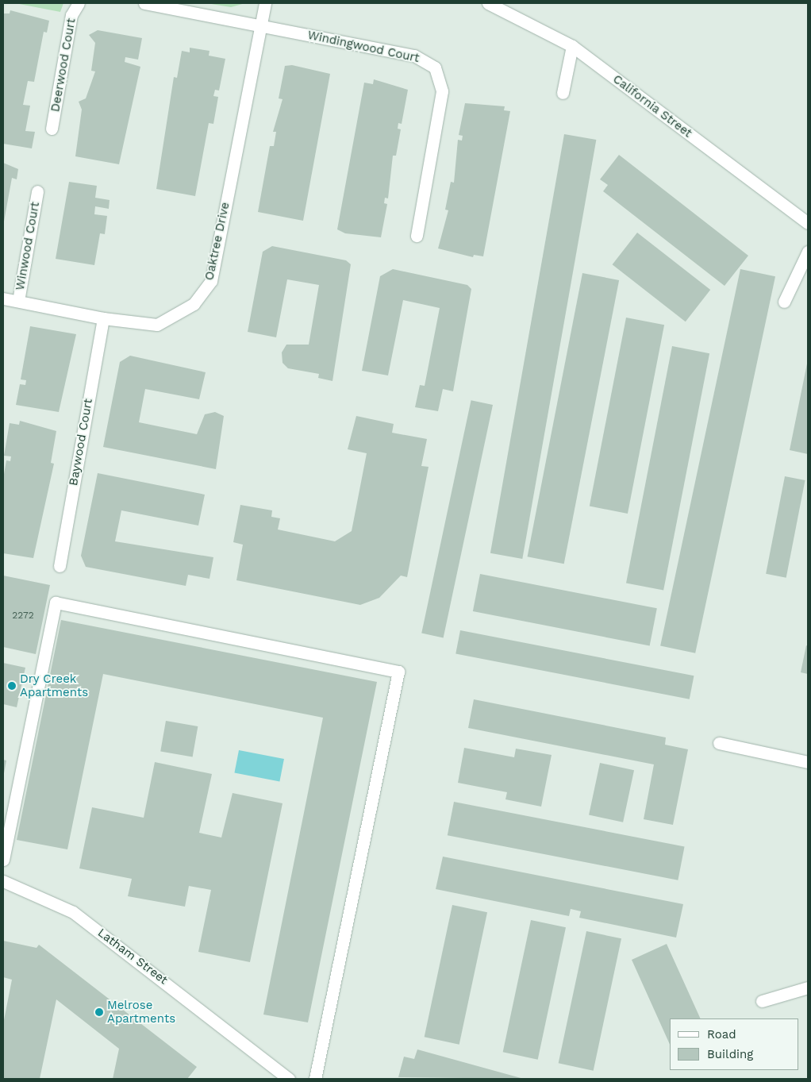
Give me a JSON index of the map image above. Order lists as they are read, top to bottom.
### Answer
{
  "streets": {
    "street": [
      "Windingwood Court",
      "Deerwood Court",
      "California Street",
      "Oaktree Drive",
      "Winwood Court",
      "Baywood Court",
      "Latham Street"
    ]
  },
  "crossings": [
    ["Windingwood Court", "Oaktree Drive"],
    ["Oaktree Drive", "Winwood Court"],
    ["Oaktree Drive", "Baywood Court"]
  ],
  "places": ["Dry Creek Apartments", "Melrose Apartments"],
  "house_numbers": ["2272"],
  "legend": ["Road", "Building"]
}
